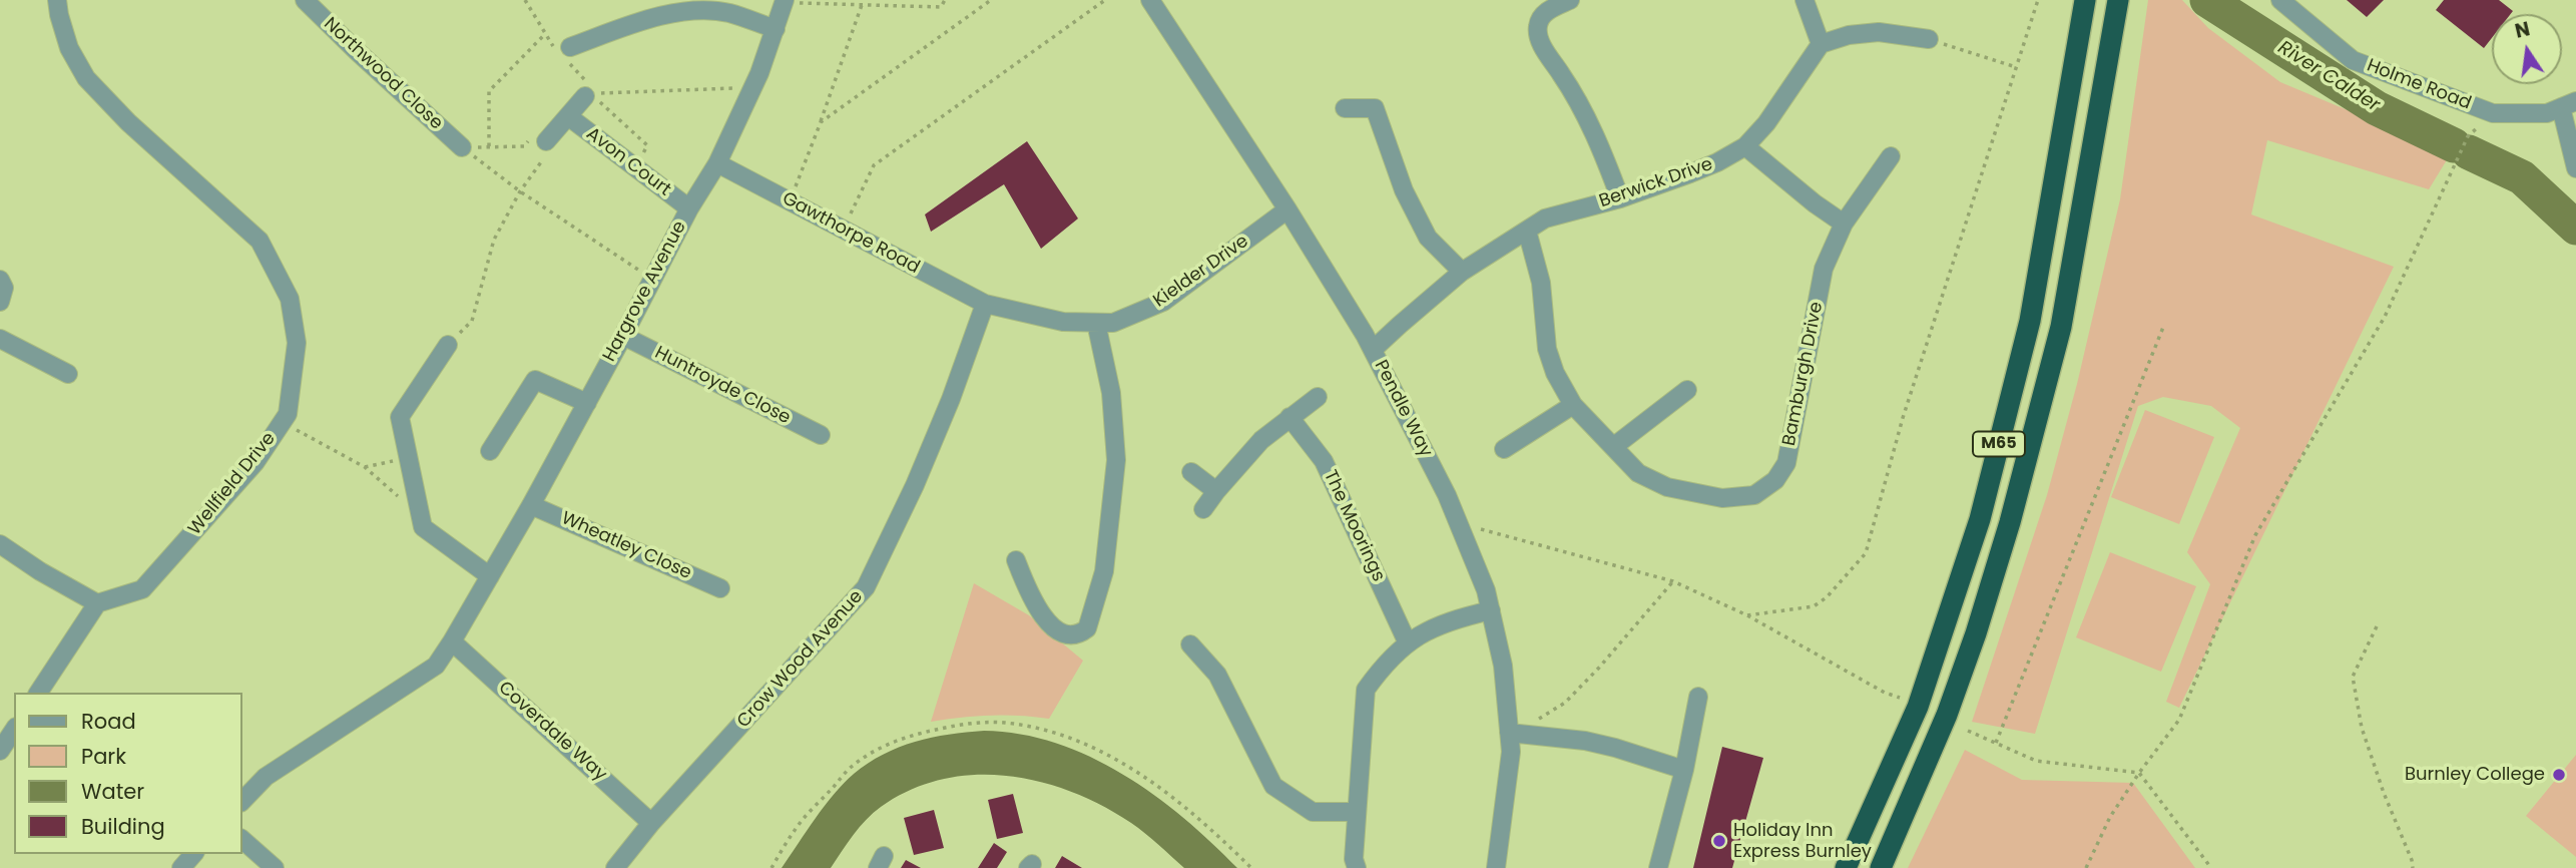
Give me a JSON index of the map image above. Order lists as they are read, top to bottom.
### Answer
{
  "streets": {
    "highway": ["M65"],
    "street": [
      "Northwood Close",
      "Holme Road",
      "Avon Court",
      "Berwick Drive",
      "Gawthorpe Road",
      "Kielder Drive",
      "Hargrove Avenue",
      "Bamburgh Drive",
      "Huntroyde Close",
      "Pendle Way",
      "Wellfield Drive",
      "The Moorings",
      "Wheatley Close",
      "Crow Wood Avenue",
      "Coverdale Way"
    ]
  },
  "crossings": [
    ["Avon Court", "Hargrove Avenue"],
    ["Berwick Drive", "Bamburgh Drive"],
    ["Berwick Drive", "Pendle Way"],
    ["Gawthorpe Road", "Kielder Drive"],
    ["Gawthorpe Road", "Hargrove Avenue"],
    ["Gawthorpe Road", "Crow Wood Avenue"],
    ["Kielder Drive", "Pendle Way"],
    ["Kielder Drive", "Crow Wood Avenue"],
    ["Hargrove Avenue", "Huntroyde Close"],
    ["Hargrove Avenue", "Wheatley Close"],
    ["Hargrove Avenue", "Coverdale Way"],
    ["Crow Wood Avenue", "Coverdale Way"]
  ],
  "water": ["River Calder"],
  "places": ["Burnley College", "Holiday Inn Express Burnley"],
  "legend": [
    "Road",
    "Park",
    "Water",
    "Building"
  ],
  "north": "top"
}
